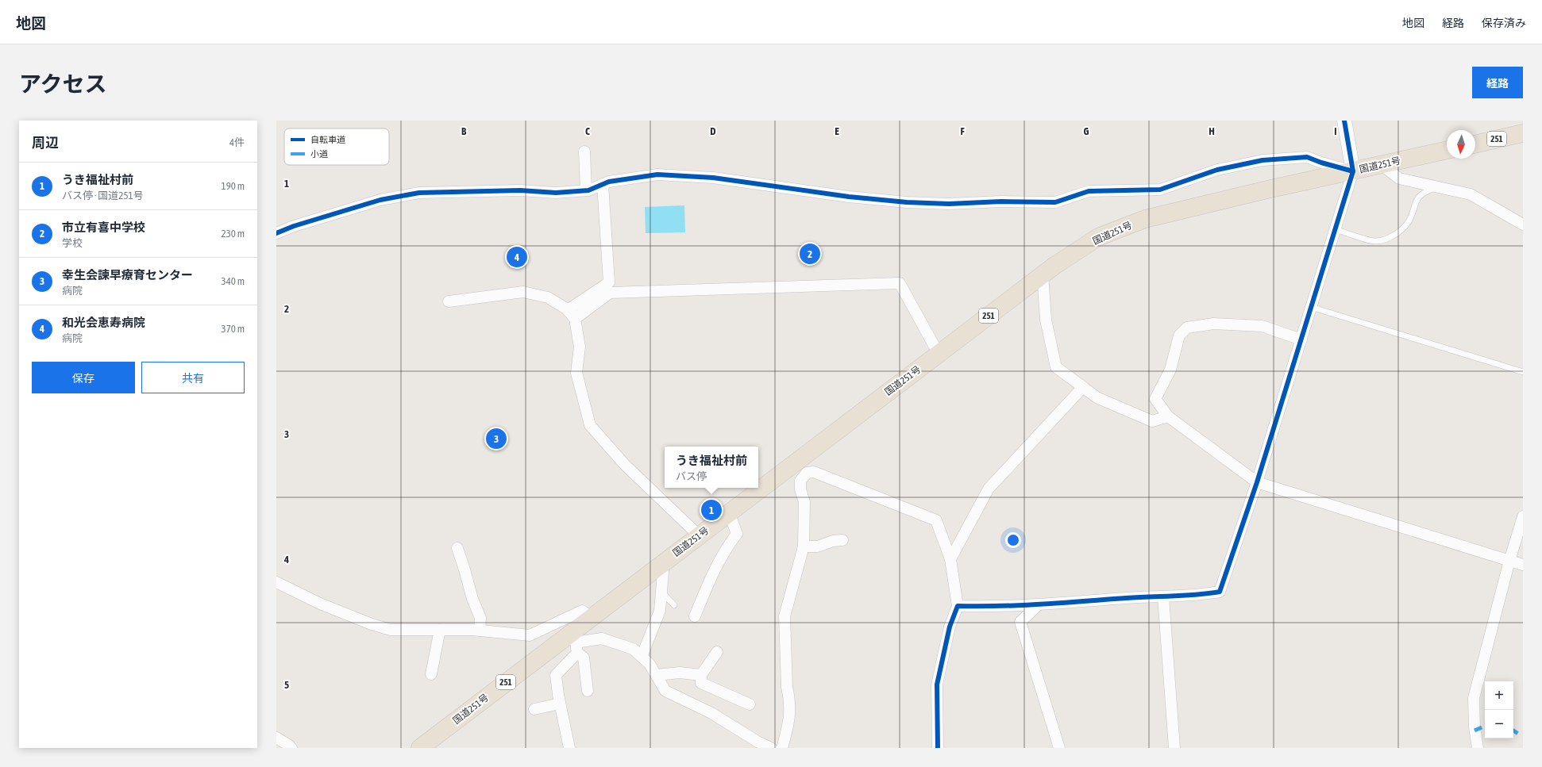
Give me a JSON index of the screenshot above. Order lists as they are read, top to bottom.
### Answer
{
  "streets": {
    "highway": ["251", "国道251号"]
  },
  "legend": ["自転車道", "小道"],
  "north": "bottom",
  "page": {
    "header": "地図",
    "nav": ["地図", "経路", "保存済み"],
    "title": "アクセス",
    "buttons": [
      "経路",
      ["保存", "共有"]
    ],
    "heading": ["周辺", "4件"],
    "list": [
      {
        "mark": "1",
        "name": "うき福祉村前",
        "note": "バス停 · 国道251号",
        "value": "190 m"
      },
      {
        "mark": "2",
        "name": "市立有喜中学校",
        "note": "学校",
        "value": "230 m"
      },
      {
        "mark": "3",
        "name": "幸生会諫早療育センター",
        "note": "病院",
        "value": "340 m"
      },
      {
        "mark": "4",
        "name": "和光会恵寿病院",
        "note": "病院",
        "value": "370 m"
      }
    ],
    "pins": [
      "2",
      "4",
      "3",
      "1"
    ],
    "popup": ["うき福祉村前", "バス停"],
    "map_buttons": ["+", "−"]
  },
  "grid": {
    "columns": [
      "B",
      "C",
      "D",
      "E",
      "F",
      "G",
      "H",
      "I"
    ],
    "rows": [
      "1",
      "2",
      "3",
      "4",
      "5"
    ]
  }
}
